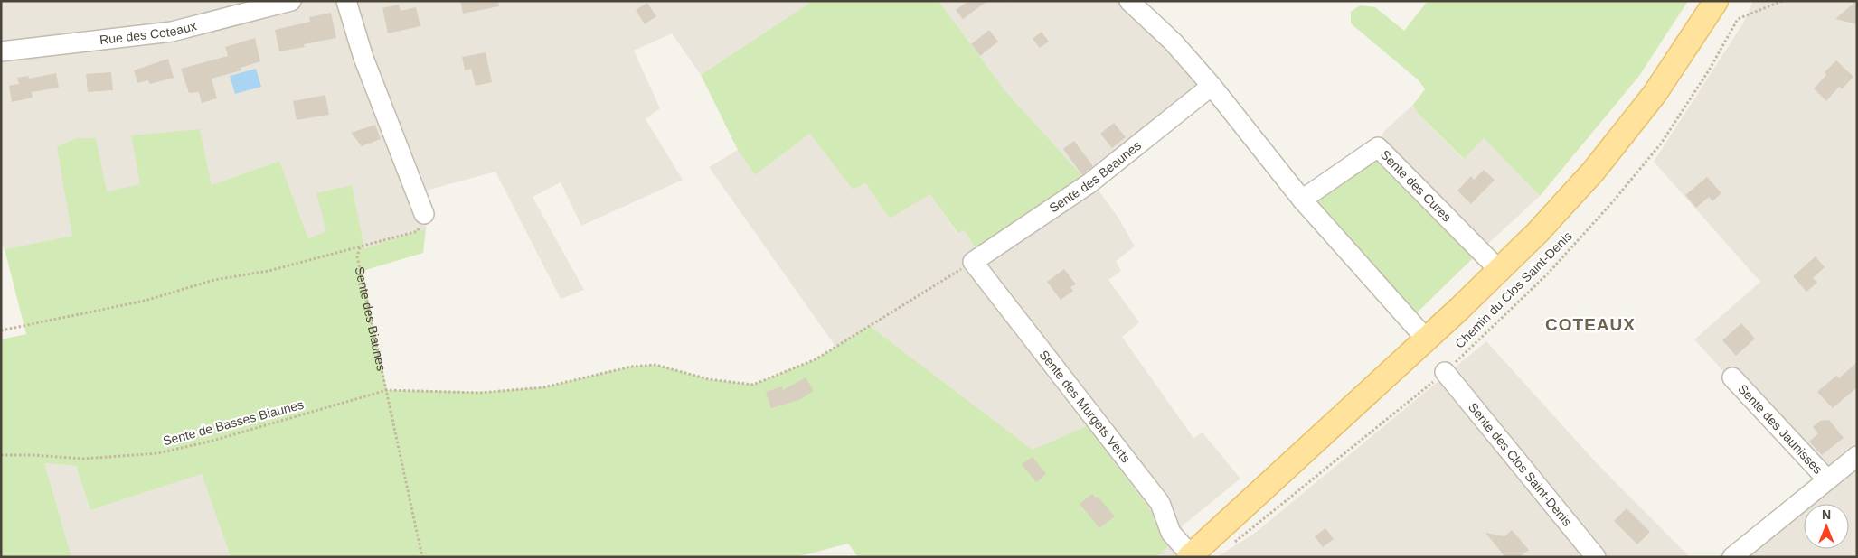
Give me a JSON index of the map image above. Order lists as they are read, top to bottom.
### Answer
{
  "streets": {
    "street": [
      "Rue des Coteaux",
      "Sente des Beaunes",
      "Sente des Cures",
      "Sente des Murgets Verts",
      "Sente des Jaunisses",
      "Sente des Clos Saint-Denis"
    ],
    "path": ["Chemin du Clos Saint-Denis", "Sente des Biaunes", "Sente de Basses Biaunes"]
  },
  "crossings": [
    ["Sente des Beaunes", "Sente des Murgets Verts"],
    ["Sente des Beaunes", "Sente de Basses Biaunes"],
    ["Chemin du Clos Saint-Denis", "Sente des Clos Saint-Denis"],
    ["Sente des Biaunes", "Sente de Basses Biaunes"],
    ["Sente des Murgets Verts", "Sente de Basses Biaunes"]
  ],
  "districts": ["COTEAUX"],
  "north": "top"
}
